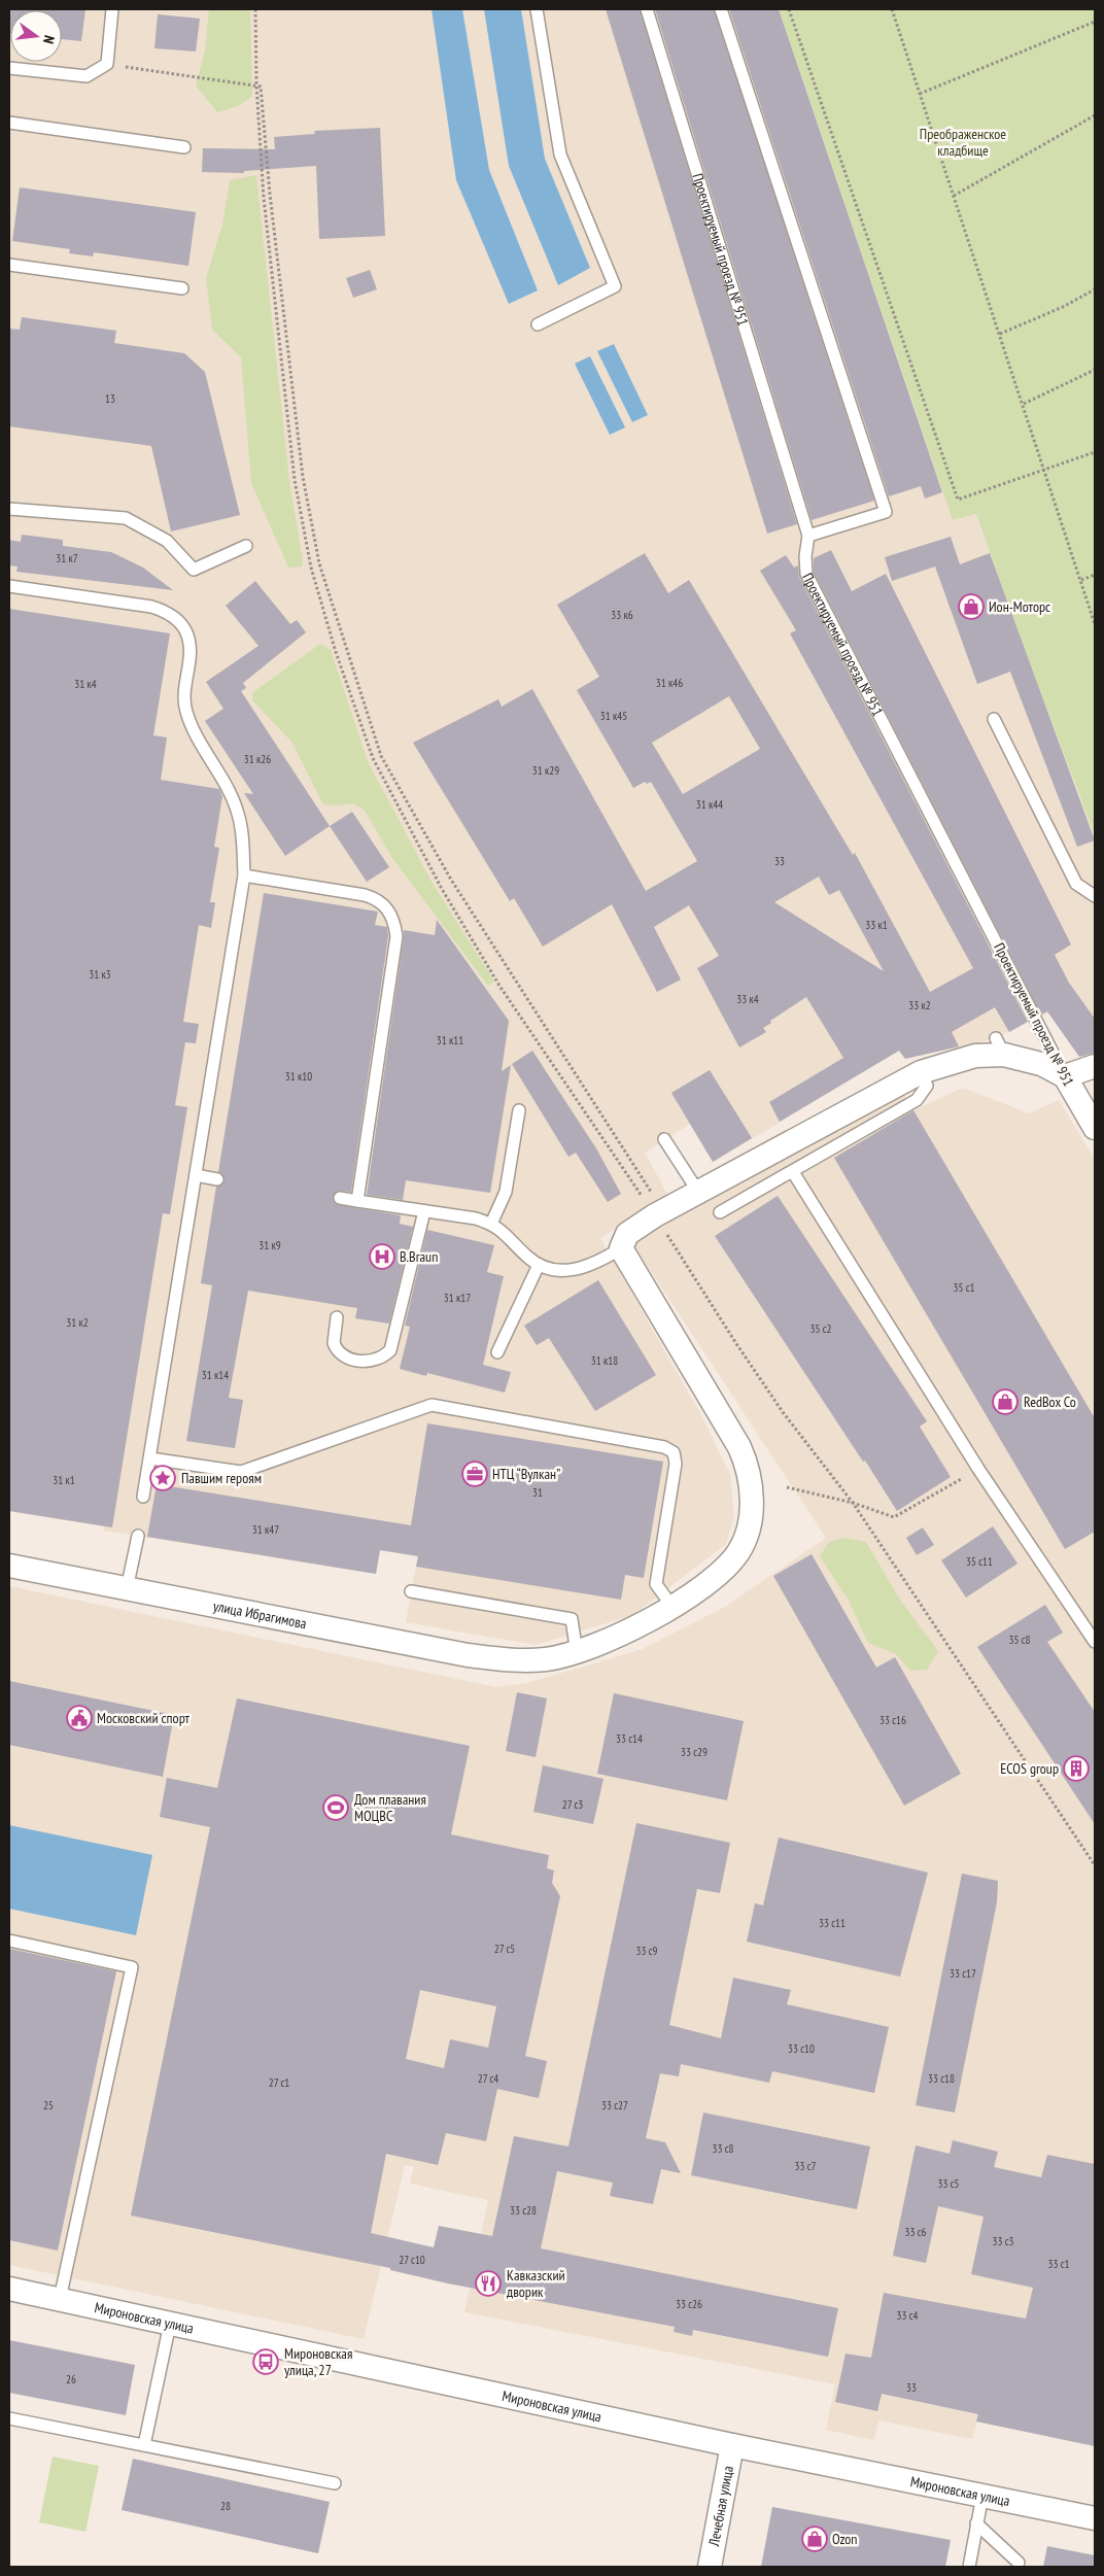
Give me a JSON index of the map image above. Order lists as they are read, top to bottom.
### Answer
{
  "streets": {
    "street": [
      "Проектируемый проезд № 951",
      "улица Ибрагимова",
      "Мироновская улица",
      "Лечебная улица"
    ]
  },
  "crossings": [
    ["Мироновская улица", "Лечебная улица"]
  ],
  "parks": ["Преображенское кладбище"],
  "places": {
    "shop": ["Ион-Моторс", "RedBox Co", "Ozon"],
    "hospital": ["B.Braun"],
    "office": ["НТЦ “Вулкан”"],
    "place": ["Павшим героям"],
    "public building": ["Московский спорт"],
    "building": ["ECOS group"],
    "sports": ["Дом плавания МОЦВС"],
    "restaurant": ["Кавказский дворик"],
    "bus stop": ["Мироновская улица, 27"]
  },
  "house_numbers": [
    "13",
    "31 к7",
    "33 к6",
    "31 к46",
    "31 к4",
    "31 к45",
    "31 к26",
    "31 к29",
    "31 к44",
    "33",
    "33 к1",
    "31 к3",
    "33 к4",
    "33 к2",
    "31 к11",
    "31 к10",
    "31 к9",
    "35 с1",
    "31 к17",
    "31 к2",
    "35 с2",
    "31 к18",
    "31 к14",
    "31 к1",
    "31",
    "31 к47",
    "35 с11",
    "35 с8",
    "33 с16",
    "33 с14",
    "33 с29",
    "27 с3",
    "33 с11",
    "27 с5",
    "33 с9",
    "33 с17",
    "33 с10",
    "27 с4",
    "33 с18",
    "27 с1",
    "25",
    "33 с27",
    "33 с8",
    "33 с7",
    "33 с5",
    "33 с28",
    "33 с6",
    "33 с3",
    "27 с10",
    "33 с1",
    "33 с26",
    "33 с4",
    "26",
    "33",
    "28"
  ],
  "north": "right"
}
